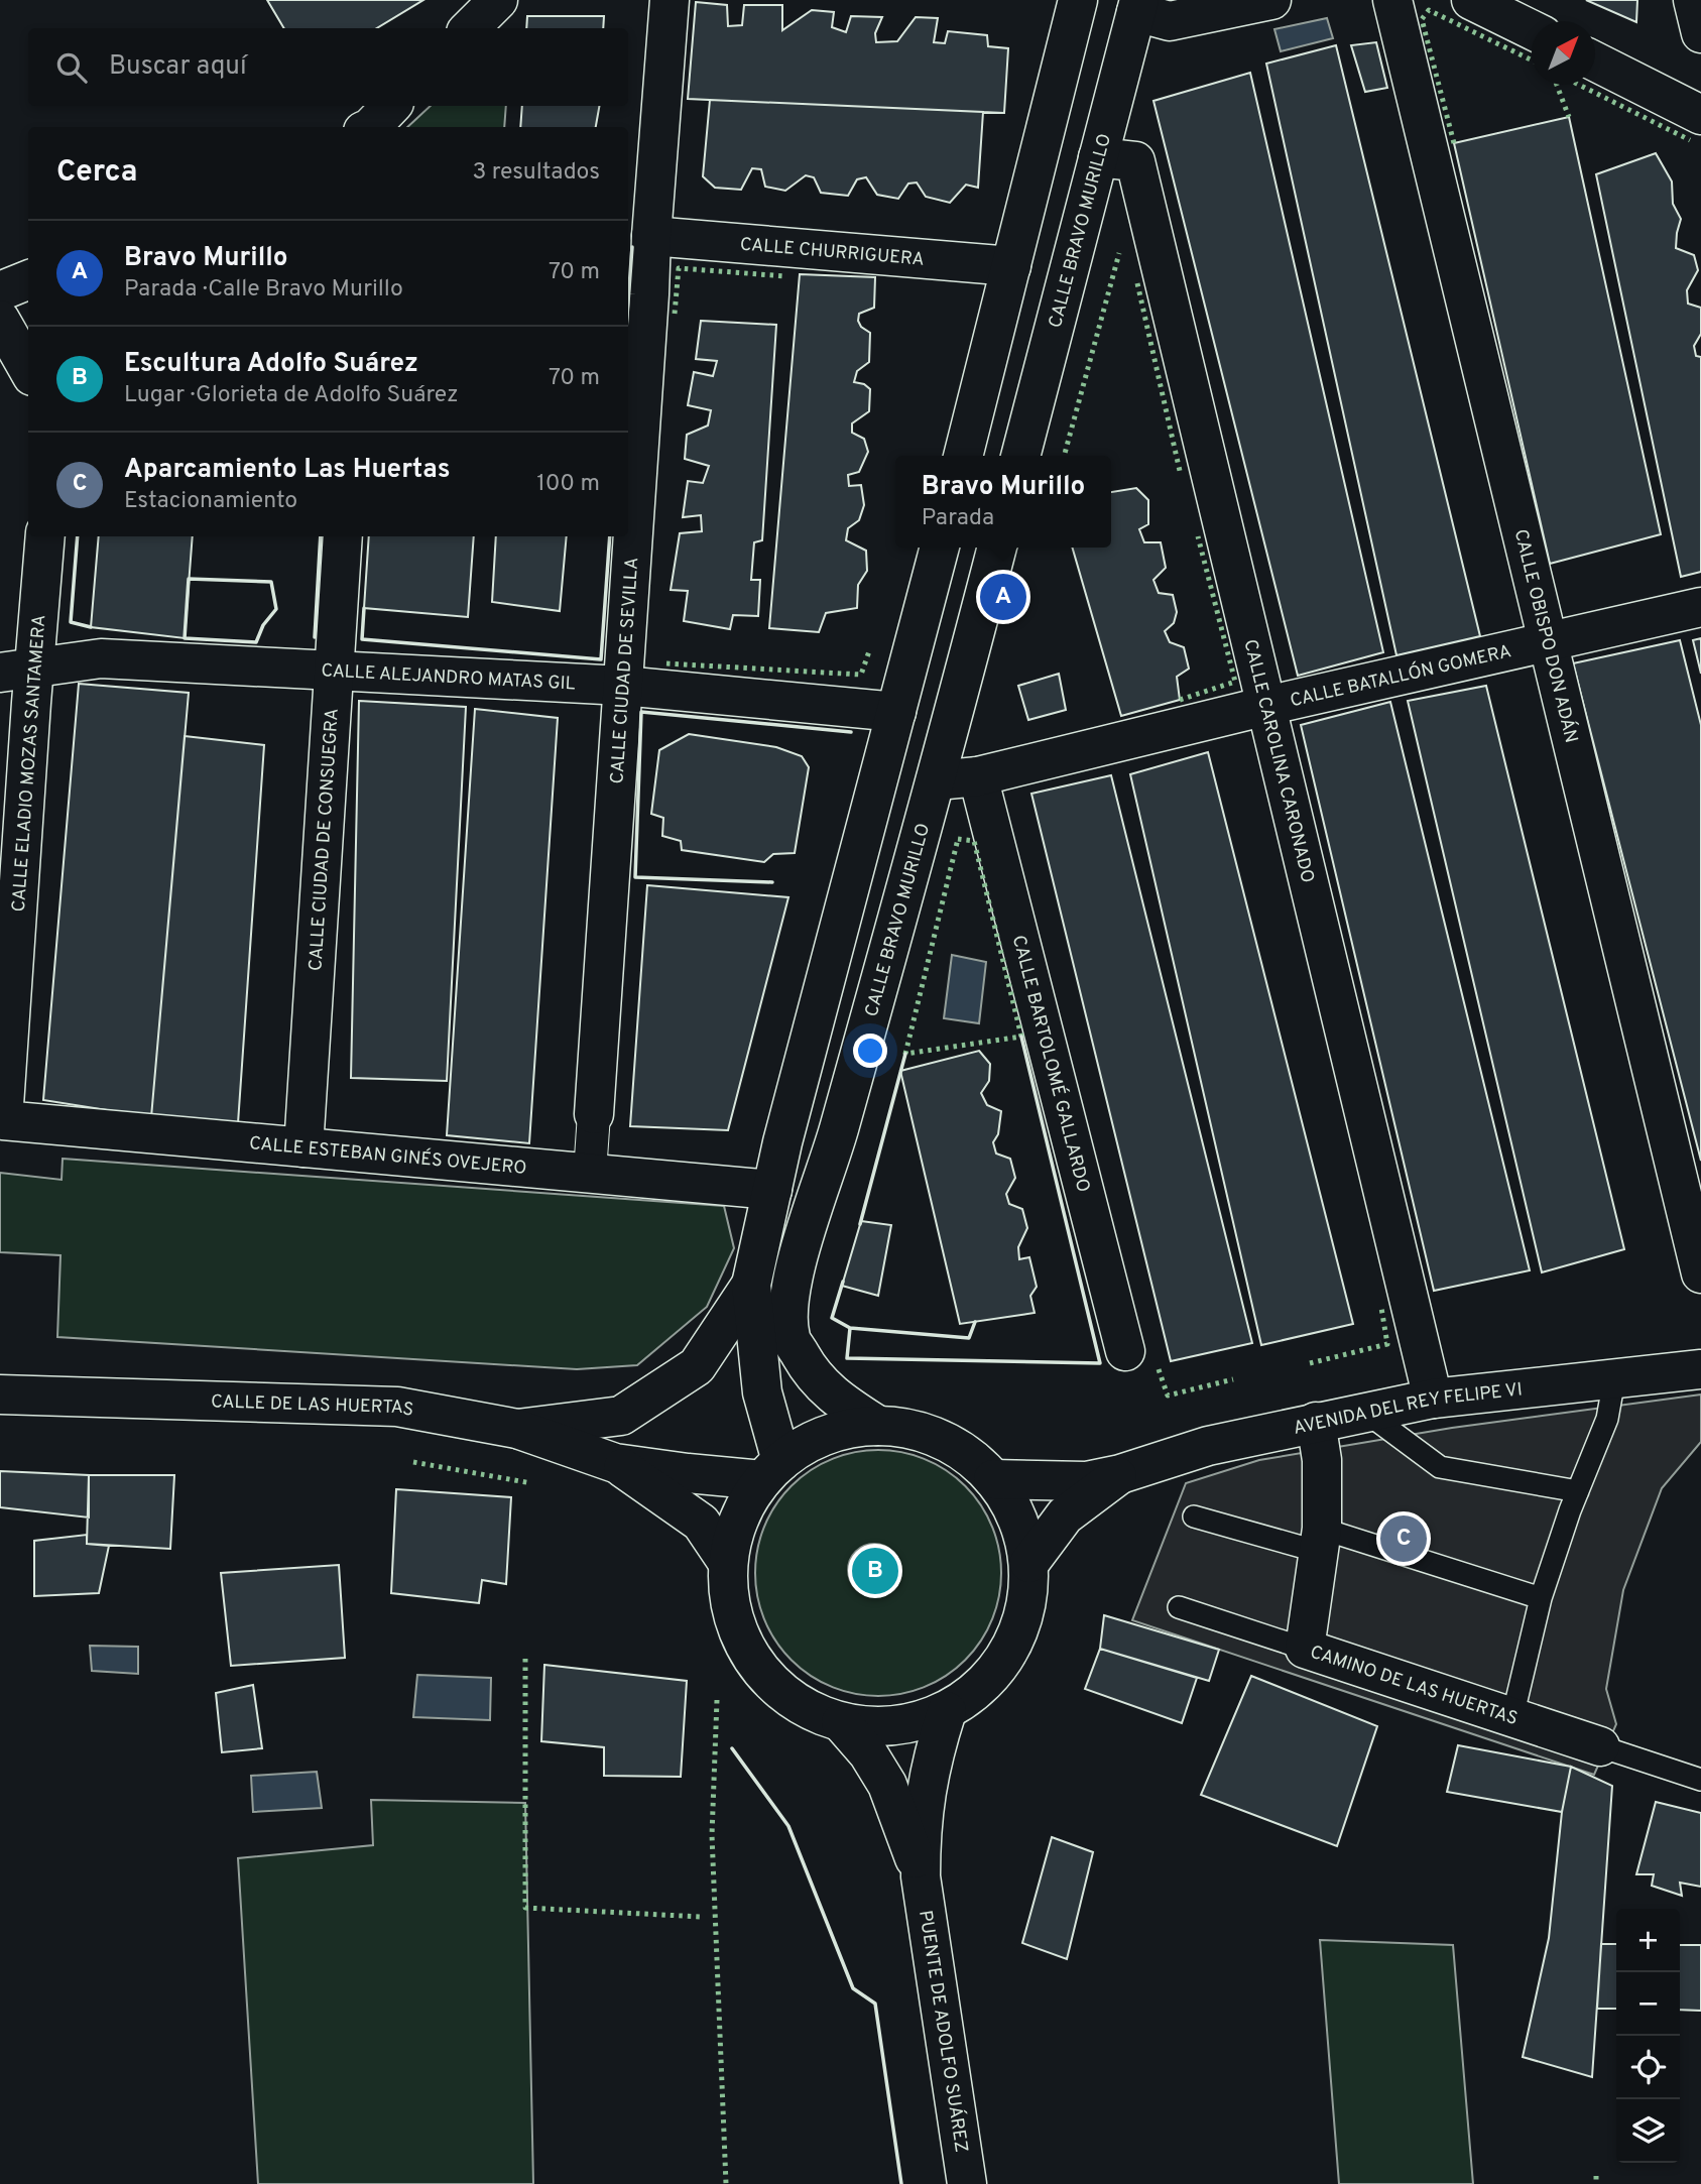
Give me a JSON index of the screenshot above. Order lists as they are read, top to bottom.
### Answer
{
  "streets": {
    "street": [
      "CALLE BRAVO MURILLO",
      "CALLE CHURRIGUERA",
      "CALLE OBISPO DON ADÁN",
      "CALLE CIUDAD DE SEVILLA",
      "CALLE BATALLÓN GOMERA",
      "CALLE ALEJANDRO MATAS GIL",
      "CALLE CAROLINA CARONADO",
      "CALLE ELADIO MOZAS SANTAMERA",
      "CALLE CIUDAD DE CONSUEGRA",
      "CALLE BARTOLOMÉ GALLARDO",
      "CALLE ESTEBAN GINÉS OVEJERO",
      "CALLE DE LAS HUERTAS",
      "AVENIDA DEL REY FELIPE VI",
      "CAMINO DE LAS HUERTAS",
      "PUENTE DE ADOLFO SUÁREZ"
    ]
  },
  "crossings": [
    ["CALLE BRAVO MURILLO", "CALLE BATALLÓN GOMERA"],
    ["CALLE BRAVO MURILLO", "CALLE CAROLINA CARONADO"],
    ["CALLE CHURRIGUERA", "CALLE CIUDAD DE SEVILLA"],
    ["CALLE OBISPO DON ADÁN", "CALLE BATALLÓN GOMERA"],
    ["CALLE CIUDAD DE SEVILLA", "CALLE ALEJANDRO MATAS GIL"],
    ["CALLE CIUDAD DE SEVILLA", "CALLE ESTEBAN GINÉS OVEJERO"],
    ["CALLE BATALLÓN GOMERA", "CALLE CAROLINA CARONADO"],
    ["CALLE BATALLÓN GOMERA", "CALLE BARTOLOMÉ GALLARDO"],
    ["CALLE ALEJANDRO MATAS GIL", "CALLE ELADIO MOZAS SANTAMERA"],
    ["CALLE ALEJANDRO MATAS GIL", "CALLE CIUDAD DE CONSUEGRA"],
    ["CALLE CAROLINA CARONADO", "AVENIDA DEL REY FELIPE VI"],
    ["CALLE ELADIO MOZAS SANTAMERA", "CALLE ESTEBAN GINÉS OVEJERO"],
    ["CALLE CIUDAD DE CONSUEGRA", "CALLE ESTEBAN GINÉS OVEJERO"],
    ["AVENIDA DEL REY FELIPE VI", "CAMINO DE LAS HUERTAS"]
  ],
  "north": "top right",
  "page": {
    "search": "Buscar aquí",
    "heading": ["Cerca", "3 resultados"],
    "list": [
      {
        "mark": "A",
        "name": "Bravo Murillo",
        "note": "Parada · Calle Bravo Murillo",
        "value": "70 m"
      },
      {
        "mark": "B",
        "name": "Escultura Adolfo Suárez",
        "note": "Lugar · Glorieta de Adolfo Suárez",
        "value": "70 m"
      },
      {
        "mark": "C",
        "name": "Aparcamiento Las Huertas",
        "note": "Estacionamiento",
        "value": "100 m"
      }
    ],
    "popup": ["Bravo Murillo", "Parada"],
    "pins": ["A", "C", "B"],
    "map_buttons": ["+", "−"]
  }
}
